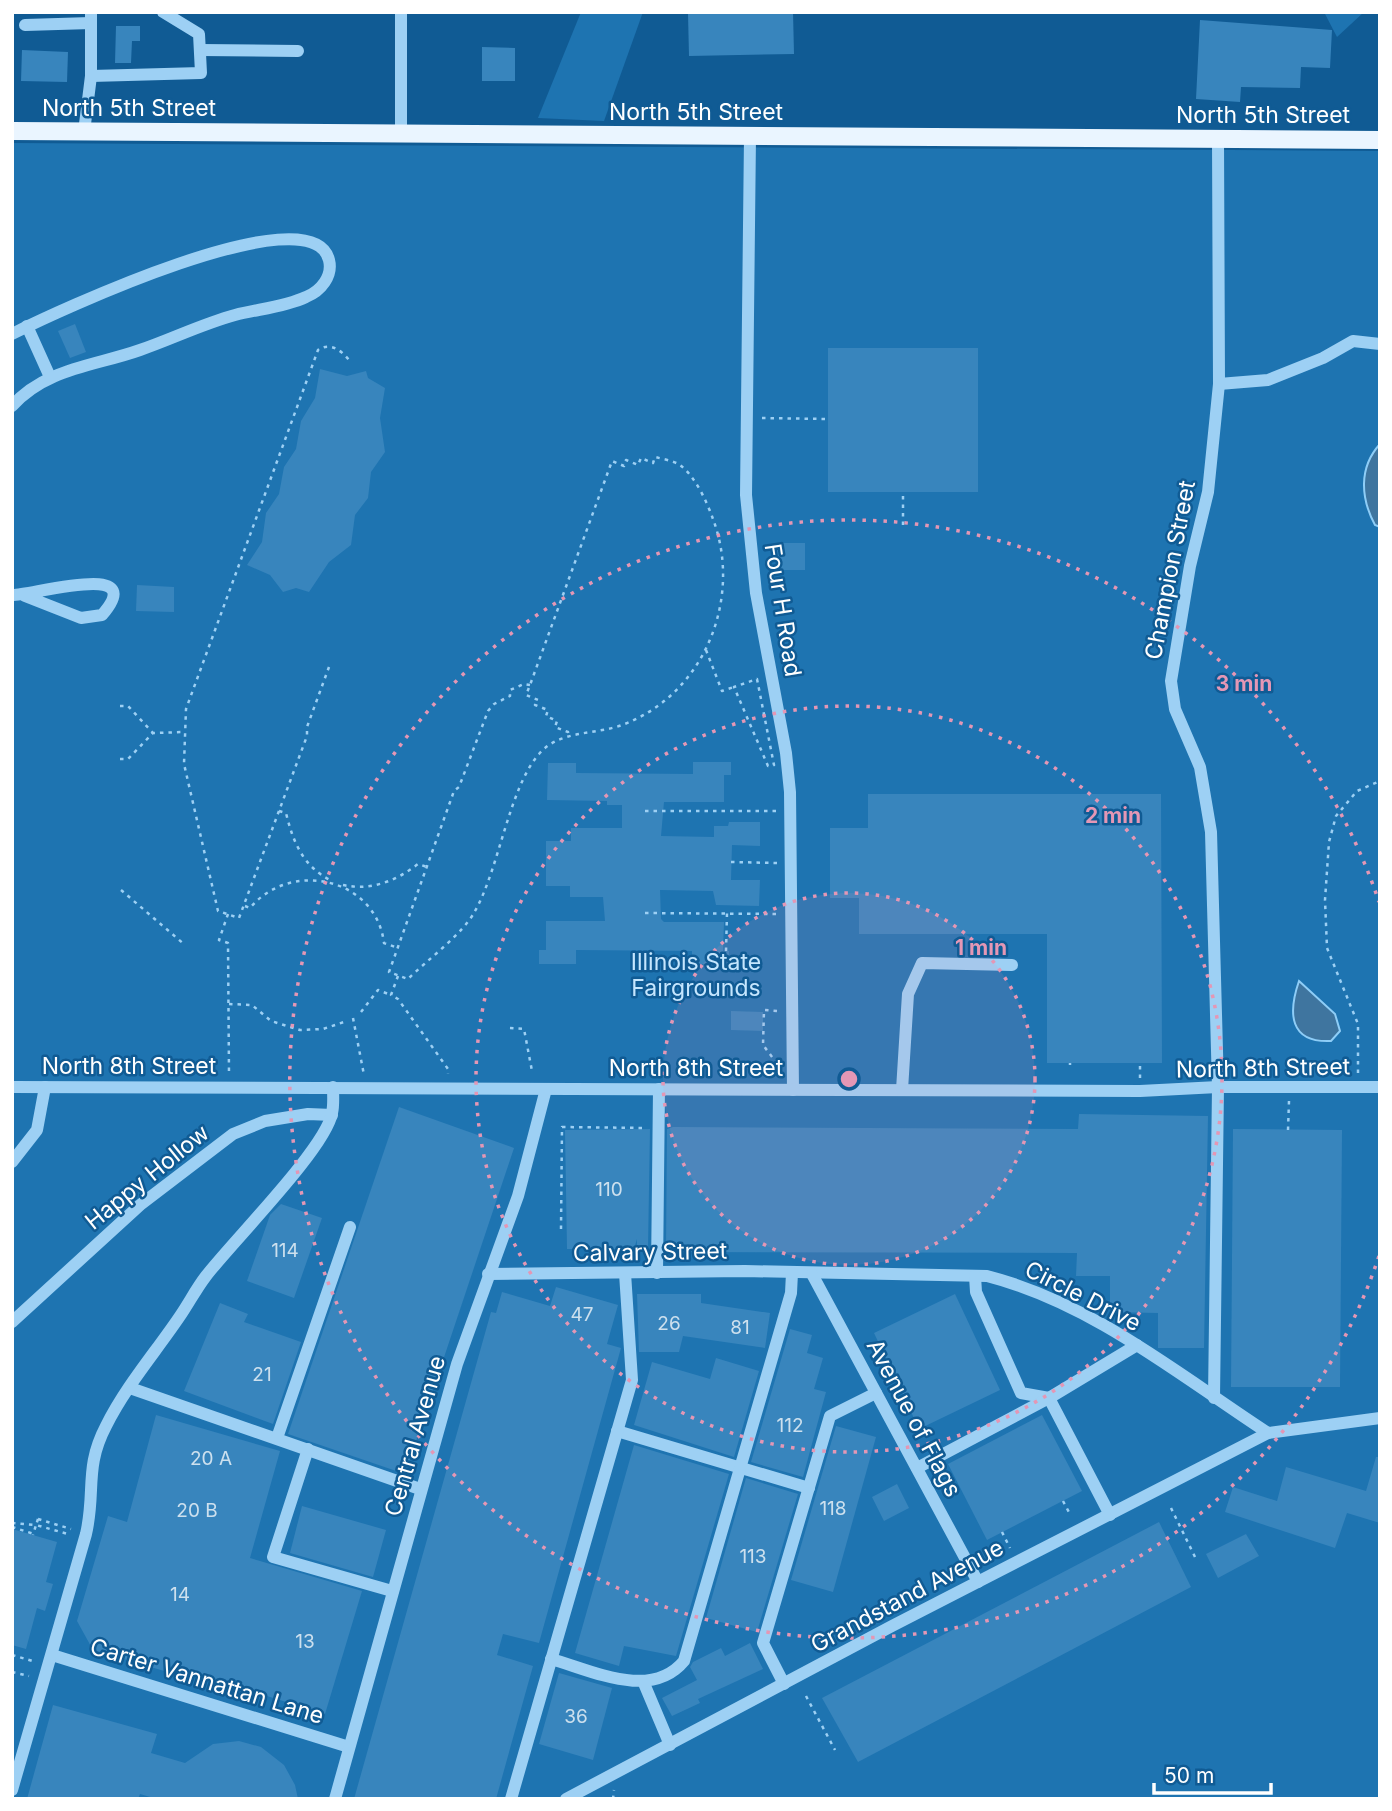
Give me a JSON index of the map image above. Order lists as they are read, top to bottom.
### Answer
{
  "streets": {
    "main road": ["North 5th Street"],
    "street": [
      "Champion Street",
      "Four H Road",
      "North 8th Street",
      "Happy Hollow",
      "Calvary Street",
      "Circle Drive",
      "Avenue of Flags",
      "Central Avenue",
      "Grandstand Avenue",
      "Carter Vannattan Lane"
    ]
  },
  "crossings": [
    ["North 5th Street", "Champion Street"],
    ["North 5th Street", "Four H Road"],
    ["Champion Street", "North 8th Street"],
    ["Champion Street", "Circle Drive"],
    ["Four H Road", "North 8th Street"],
    ["North 8th Street", "Central Avenue"],
    ["Calvary Street", "Circle Drive"],
    ["Calvary Street", "Avenue of Flags"],
    ["Calvary Street", "Central Avenue"],
    ["Circle Drive", "Avenue of Flags"],
    ["Circle Drive", "Grandstand Avenue"],
    ["Avenue of Flags", "Grandstand Avenue"],
    ["Central Avenue", "Carter Vannattan Lane"]
  ],
  "parks": ["Illinois State Fairgrounds"],
  "house_numbers": [
    "110",
    "114",
    "47",
    "26",
    "81",
    "21",
    "112",
    "20 A",
    "118",
    "20 B",
    "113",
    "14",
    "13",
    "36"
  ],
  "scale_bar": "50 m",
  "rings": ["3 min", "2 min", "1 min"]
}
